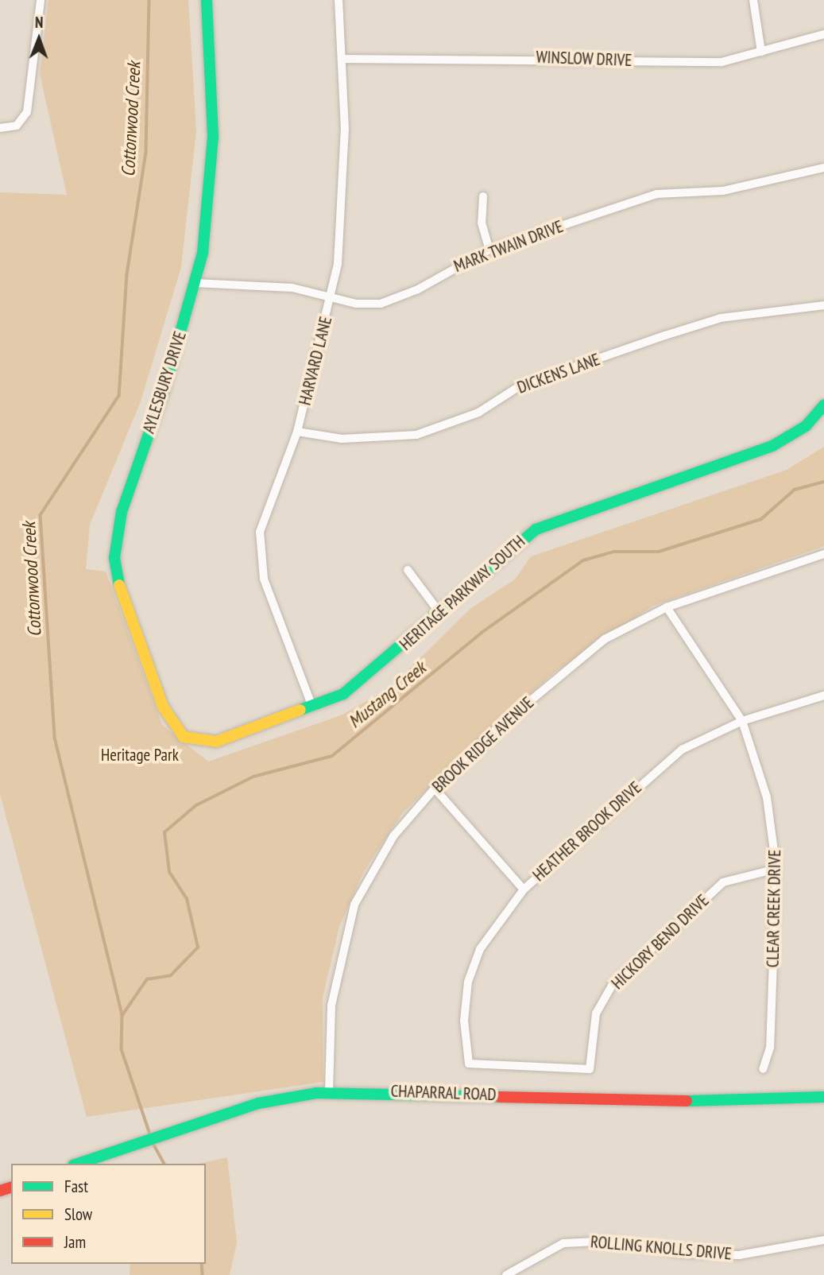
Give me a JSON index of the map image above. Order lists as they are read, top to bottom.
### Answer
{
  "streets": {
    "street": [
      "WINSLOW DRIVE",
      "MARK TWAIN DRIVE",
      "HARVARD LANE",
      "DICKENS LANE",
      "AYLESBURY DRIVE",
      "HERITAGE PARKWAY SOUTH",
      "BROOK RIDGE AVENUE",
      "HEATHER BROOK DRIVE",
      "CLEAR CREEK DRIVE",
      "HICKORY BEND DRIVE",
      "CHAPARRAL ROAD",
      "ROLLING KNOLLS DRIVE"
    ]
  },
  "crossings": [
    ["WINSLOW DRIVE", "HARVARD LANE"],
    ["MARK TWAIN DRIVE", "HARVARD LANE"],
    ["MARK TWAIN DRIVE", "AYLESBURY DRIVE"],
    ["HARVARD LANE", "DICKENS LANE"],
    ["HARVARD LANE", "HERITAGE PARKWAY SOUTH"],
    ["AYLESBURY DRIVE", "HERITAGE PARKWAY SOUTH"],
    ["BROOK RIDGE AVENUE", "CLEAR CREEK DRIVE"],
    ["BROOK RIDGE AVENUE", "CHAPARRAL ROAD"],
    ["HEATHER BROOK DRIVE", "CLEAR CREEK DRIVE"],
    ["HEATHER BROOK DRIVE", "HICKORY BEND DRIVE"],
    ["CLEAR CREEK DRIVE", "HICKORY BEND DRIVE"]
  ],
  "water": ["Cottonwood Creek", "Mustang Creek"],
  "parks": ["Heritage Park"],
  "legend": ["Fast", "Slow", "Jam"],
  "north": "top"
}
